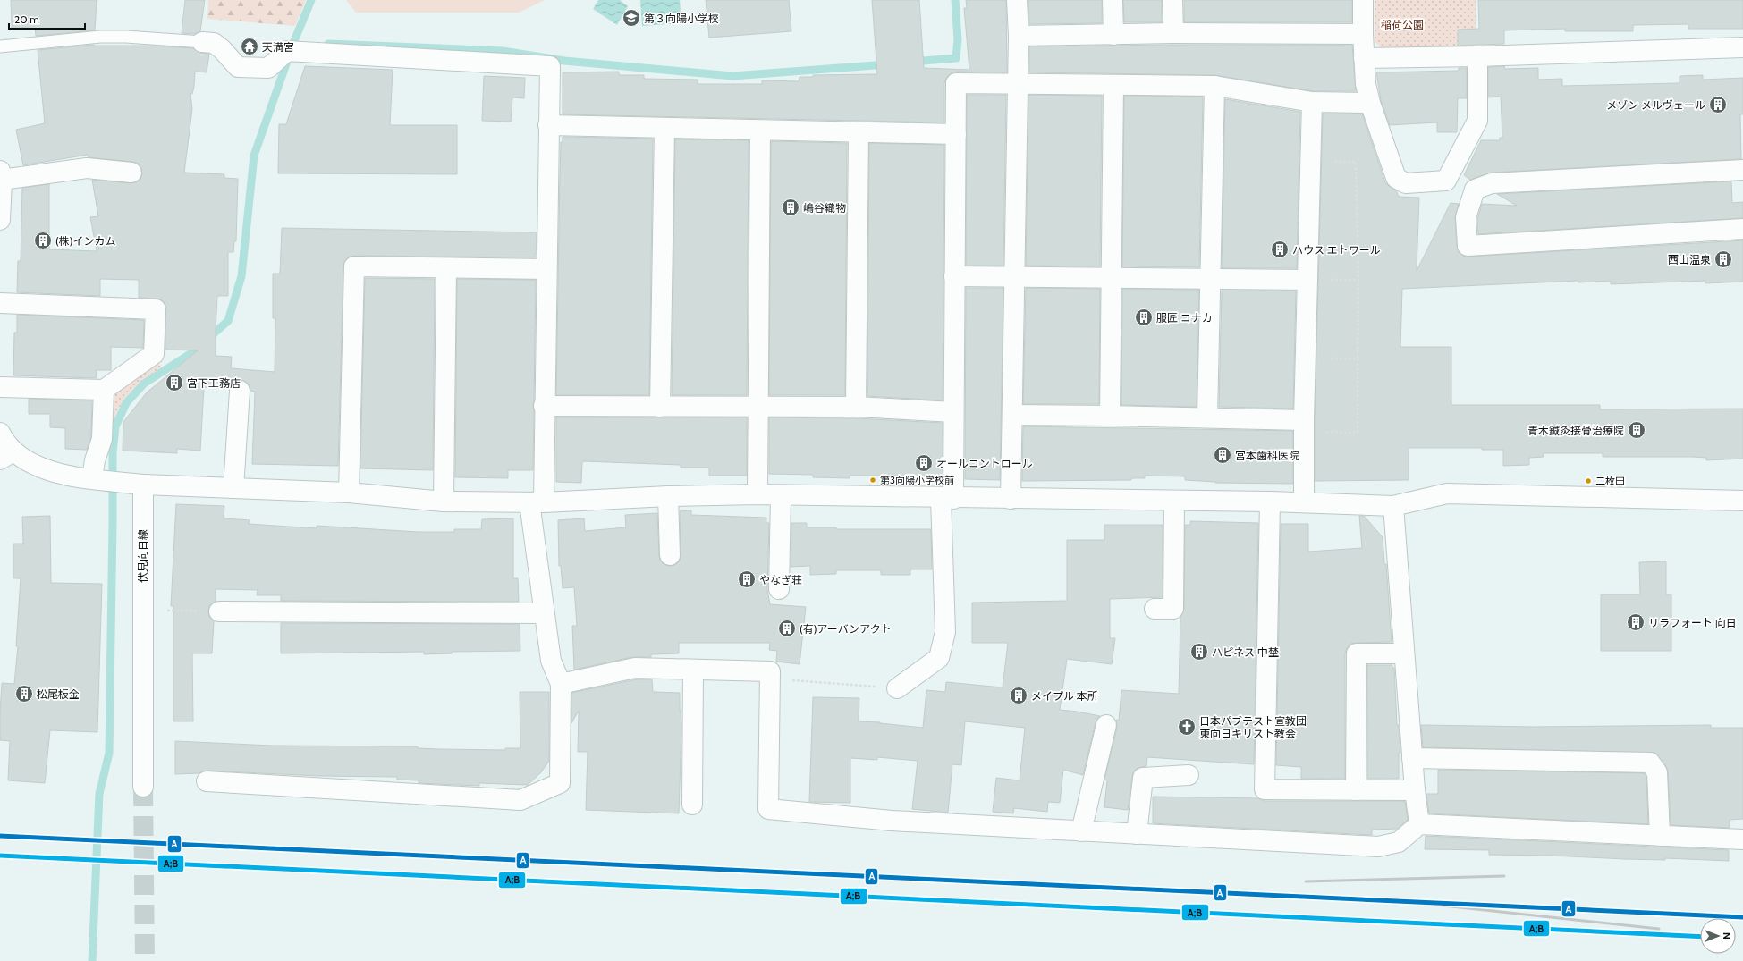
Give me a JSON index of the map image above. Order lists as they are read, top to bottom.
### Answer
{
  "streets": {
    "street": ["伏見向日線"]
  },
  "parks": ["稲荷公園"],
  "places": {
    "school or university": ["第３向陽小学校"],
    "temple": ["天満宮"],
    "building": [
      "メゾン メルヴェール",
      "嶋谷織物",
      "(株)インカム",
      "ハウス エトワール",
      "西山温泉",
      "服匠 コナカ",
      "宮下工務店",
      "青木鍼灸接骨治療院",
      "宮本歯科医院",
      "オールコントロール",
      "やなぎ荘",
      "リラフォート 向日",
      "(有)アーバンアクト",
      "ハピネス 中埜",
      "松尾板金",
      "メイプル 本所"
    ],
    "other": ["第3向陽小学校前", "二枚田"],
    "church": ["日本パブテスト宣教団 東向日キリスト教会"]
  },
  "lines": ["transit line A", "transit line A;B"],
  "scale_bar": "20 m",
  "north": "right"
}
